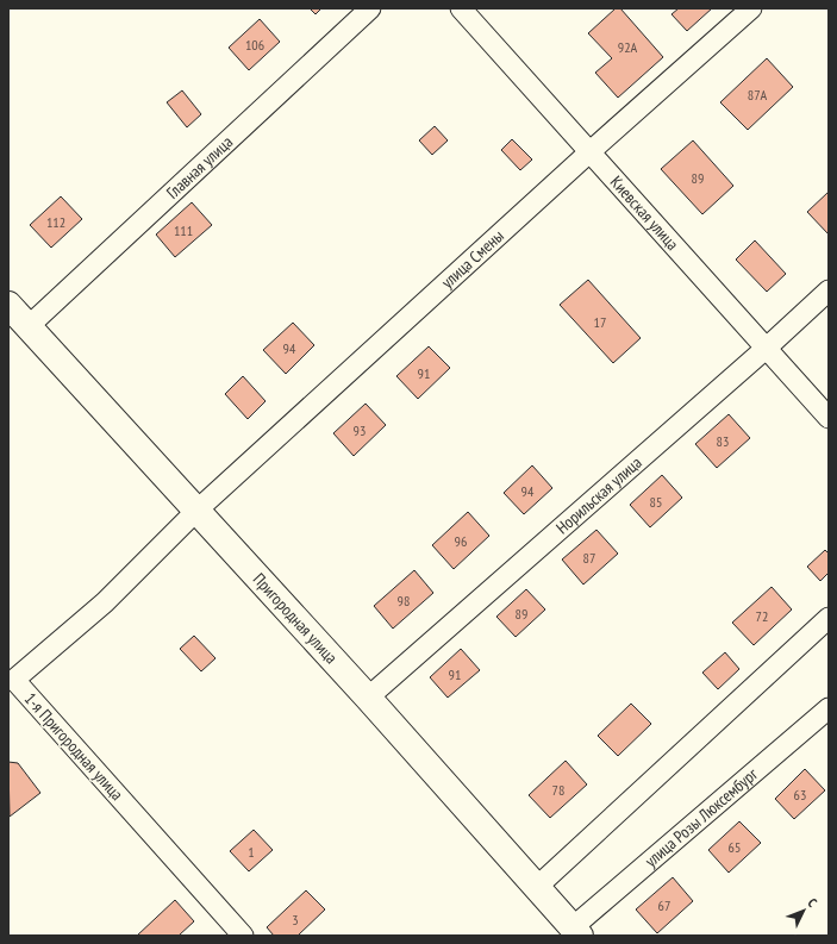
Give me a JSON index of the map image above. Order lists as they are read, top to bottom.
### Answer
{
  "streets": {
    "highway": ["Пригородная улица"],
    "street": [
      "Главная улица",
      "Киевская улица",
      "улица Смены",
      "Норильская улица",
      "1-я Пригородная улица",
      "улица Розы Люксембург"
    ]
  },
  "crossings": [
    ["Главная улица", "Пригородная улица"],
    ["Киевская улица", "улица Смены"],
    ["Киевская улица", "Норильская улица"],
    ["улица Смены", "Пригородная улица"],
    ["улица Смены", "1-я Пригородная улица"],
    ["Норильская улица", "Пригородная улица"],
    ["Пригородная улица", "1-я Пригородная улица"],
    ["Пригородная улица", "улица Розы Люксембург"]
  ],
  "house_numbers": [
    "106",
    "92А",
    "87А",
    "89",
    "112",
    "111",
    "17",
    "94",
    "91",
    "93",
    "83",
    "94",
    "85",
    "96",
    "87",
    "98",
    "89",
    "72",
    "91",
    "78",
    "63",
    "65",
    "1",
    "67",
    "3"
  ],
  "north": "top right"
}
